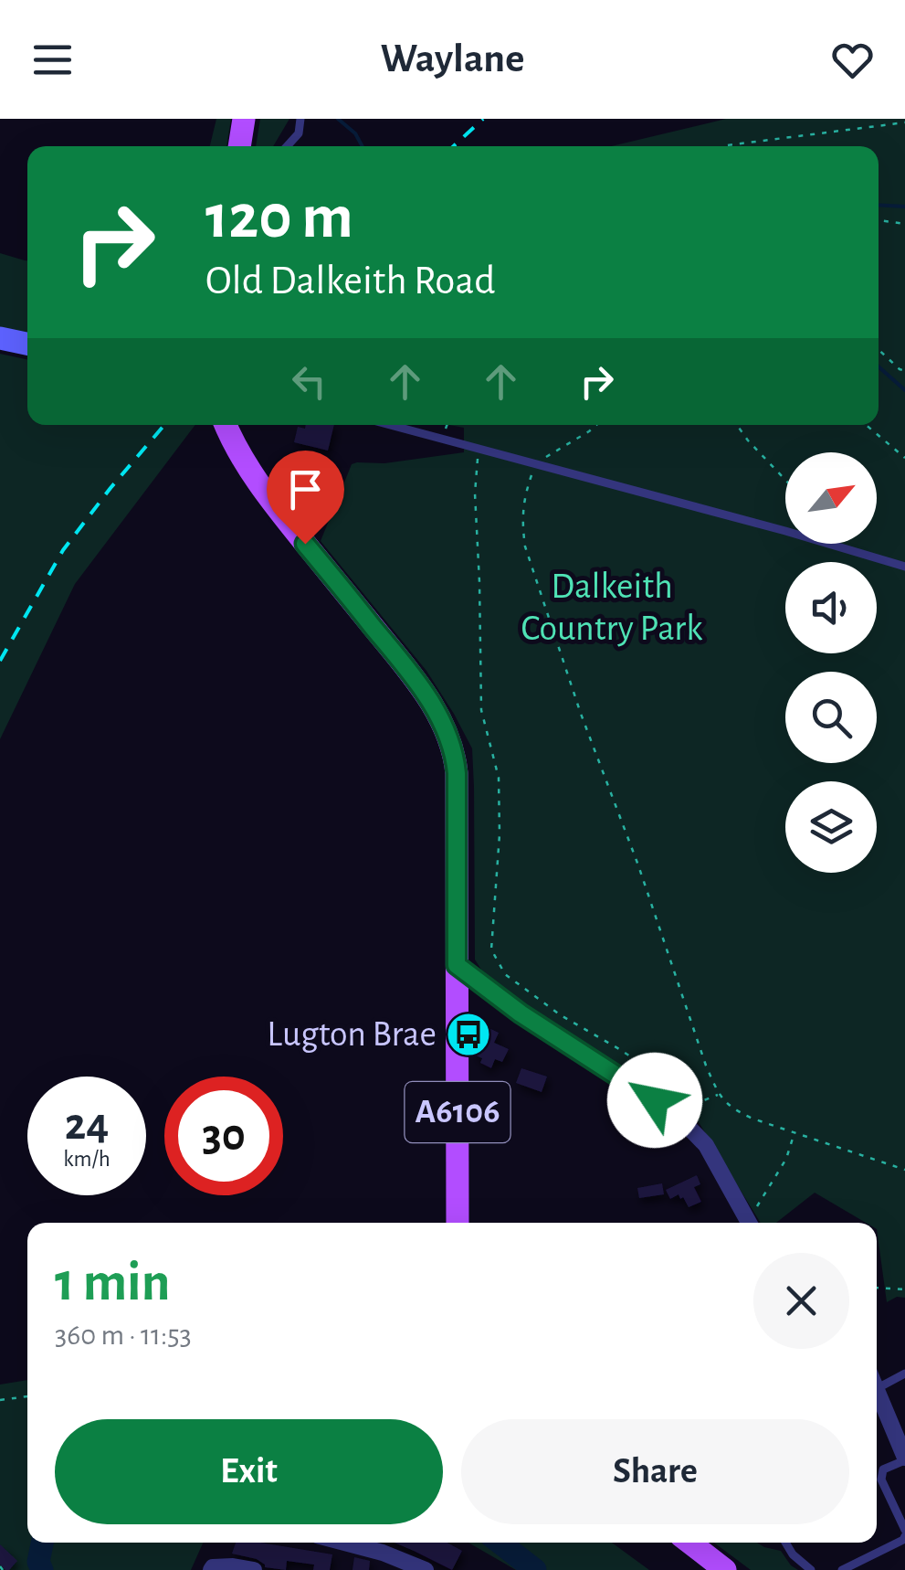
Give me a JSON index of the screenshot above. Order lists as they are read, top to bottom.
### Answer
{
  "streets": {
    "main road": ["A6106"]
  },
  "parks": ["Dalkeith Country Park"],
  "places": {
    "bus stop": ["Lugton Brae"]
  },
  "north": "top right",
  "page": {
    "header": "Waylane",
    "turn": ["120 m", "Old Dalkeith Road"],
    "speed": "24 km/h",
    "limit": "30",
    "heading": ["1 min", "360 m · 11:53"],
    "buttons": ["Exit", "Share"]
  }
}
